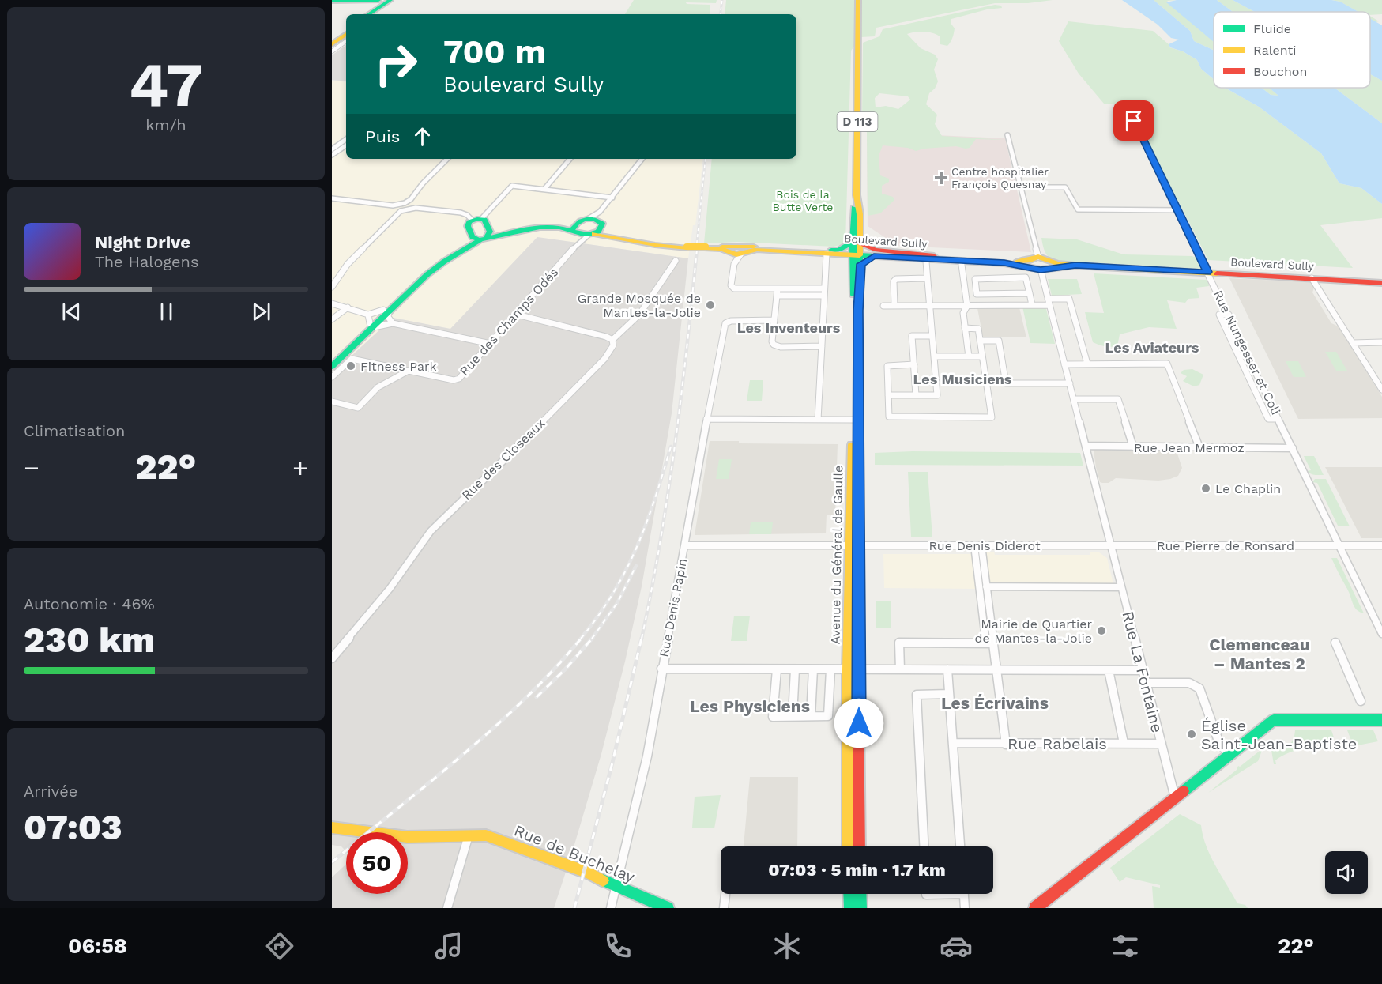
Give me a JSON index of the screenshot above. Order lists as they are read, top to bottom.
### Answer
{
  "streets": {
    "main road": [
      "D 113",
      "Boulevard Sully",
      "Avenue du Général de Gaulle",
      "Rue de Buchelay"
    ],
    "street": [
      "Rue des Champs Odés",
      "Rue Nungesser et Coli",
      "Rue Jean Mermoz",
      "Rue des Closeaux",
      "Rue Denis Diderot",
      "Rue Pierre de Ronsard",
      "Rue Denis Papin",
      "Rue La Fontaine",
      "Rue Rabelais"
    ]
  },
  "crossings": [
    ["D 113", "Boulevard Sully"],
    ["D 113", "Avenue du Général de Gaulle"],
    ["Boulevard Sully", "Rue Nungesser et Coli"],
    ["Boulevard Sully", "Avenue du Général de Gaulle"],
    ["Boulevard Sully", "Rue La Fontaine"],
    ["Rue Nungesser et Coli", "Rue Jean Mermoz"],
    ["Rue Nungesser et Coli", "Rue Pierre de Ronsard"],
    ["Rue Jean Mermoz", "Rue La Fontaine"],
    ["Rue Denis Diderot", "Rue Pierre de Ronsard"],
    ["Rue Denis Diderot", "Avenue du Général de Gaulle"],
    ["Rue Denis Diderot", "Rue Denis Papin"],
    ["Rue Denis Diderot", "Rue La Fontaine"],
    ["Rue Pierre de Ronsard", "Rue La Fontaine"],
    ["Rue Denis Papin", "Rue de Buchelay"],
    ["Rue La Fontaine", "Rue Rabelais"]
  ],
  "districts": [
    "Les Inventeurs",
    "Les Aviateurs",
    "Les Musiciens",
    "Clemenceau – Mantes 2",
    "Les Écrivains",
    "Les Physiciens"
  ],
  "parks": ["Bois de la Butte Verte"],
  "places": {
    "health": ["Centre hospitalier François Quesnay"],
    "other": [
      "Grande Mosquée de Mantes-la-Jolie",
      "Fitness Park",
      "Le Chaplin",
      "Mairie de Quartier de Mantes-la-Jolie",
      "Église Saint-Jean-Baptiste"
    ]
  },
  "legend": ["Fluide", "Ralenti", "Bouchon"],
  "page": {
    "tile": [
      ["47", "km/h"],
      "Climatisation",
      ["Autonomie · 46%", "230 km"],
      ["Arrivée", "07:03"]
    ],
    "turn": ["700 m", "Boulevard Sully"],
    "then": "Puis",
    "song": ["Night Drive", "The Halogens"],
    "heat": ["−", "22°", "+"],
    "limit": "50",
    "trip": "07:03 · 5 min · 1.7 km",
    "tabs": ["06:58", "22°"]
  }
}
